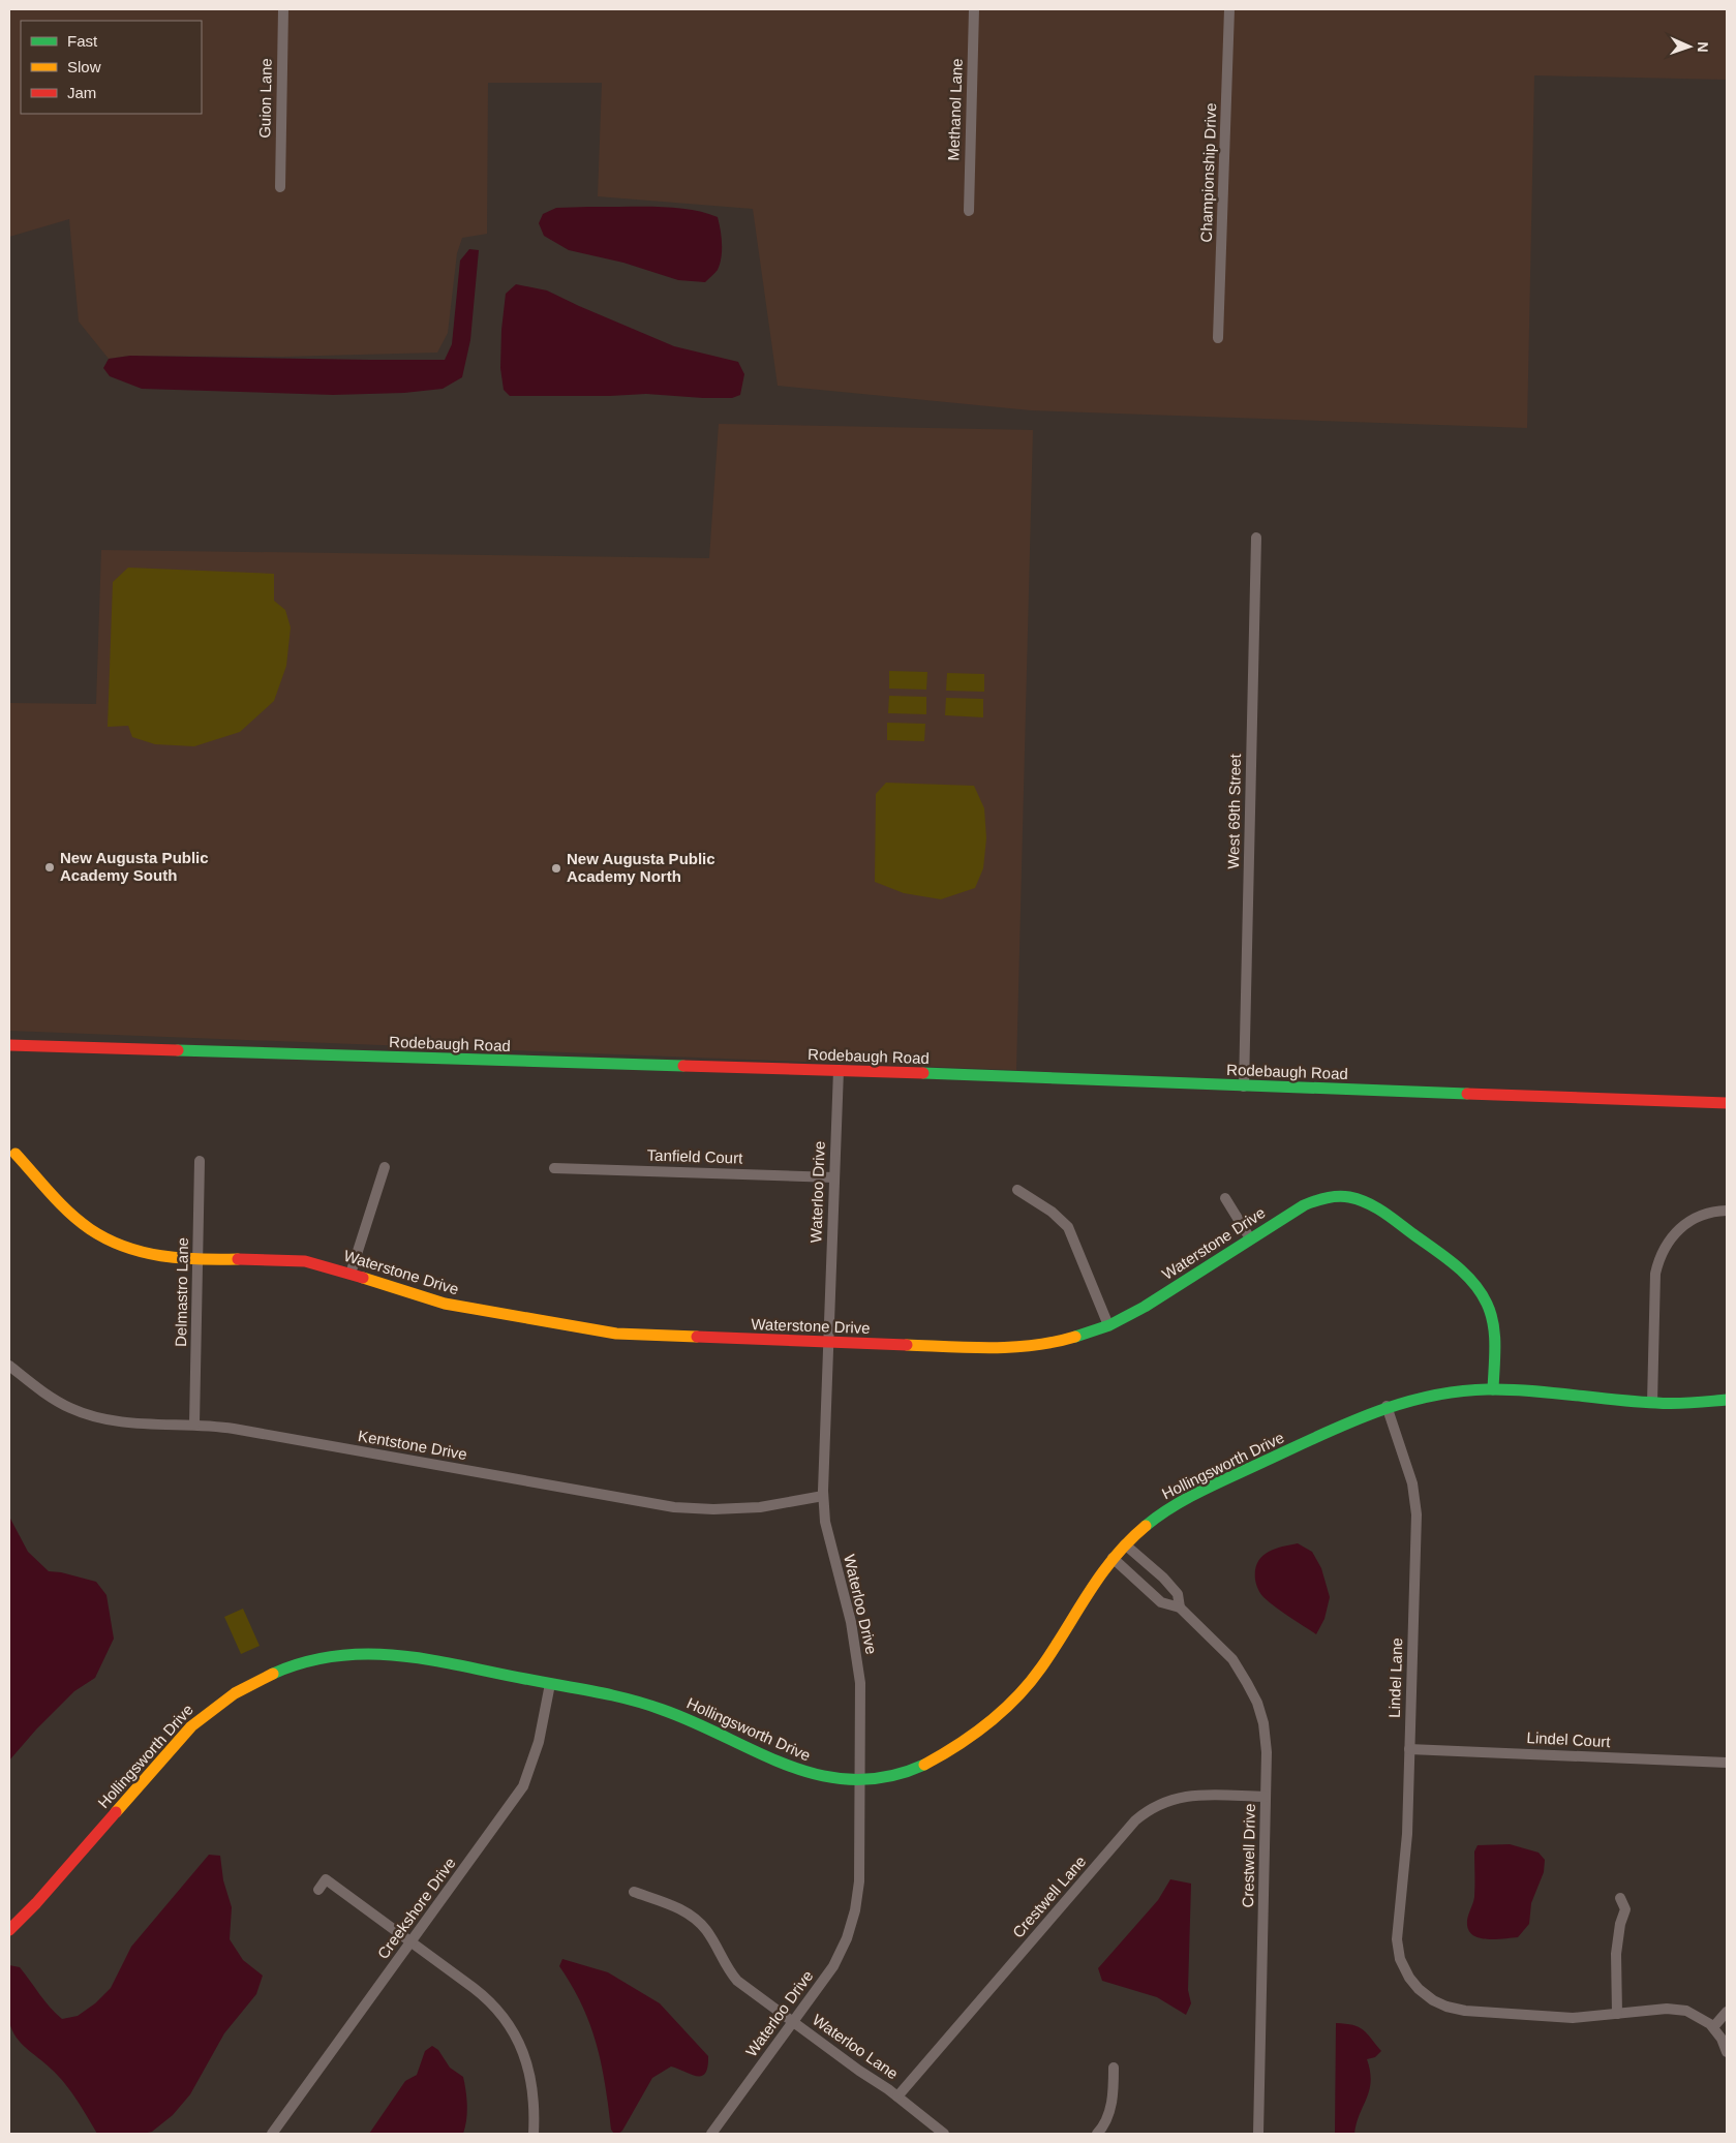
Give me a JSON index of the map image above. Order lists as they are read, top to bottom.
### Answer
{
  "streets": {
    "street": [
      "Guion Lane",
      "Methanol Lane",
      "Championship Drive",
      "West 69th Street",
      "Rodebaugh Road",
      "Tanfield Court",
      "Waterloo Drive",
      "Waterstone Drive",
      "Delmastro Lane",
      "Kentstone Drive",
      "Hollingsworth Drive",
      "Lindel Lane",
      "Lindel Court",
      "Crestwell Drive",
      "Crestwell Lane",
      "Creekshore Drive",
      "Waterloo Lane"
    ]
  },
  "crossings": [
    ["West 69th Street", "Rodebaugh Road"],
    ["Rodebaugh Road", "Waterloo Drive"],
    ["Tanfield Court", "Waterloo Drive"],
    ["Waterloo Drive", "Waterstone Drive"],
    ["Waterloo Drive", "Kentstone Drive"],
    ["Waterloo Drive", "Hollingsworth Drive"],
    ["Waterloo Drive", "Waterloo Lane"],
    ["Waterstone Drive", "Delmastro Lane"],
    ["Waterstone Drive", "Hollingsworth Drive"],
    ["Delmastro Lane", "Kentstone Drive"],
    ["Hollingsworth Drive", "Lindel Lane"],
    ["Hollingsworth Drive", "Crestwell Drive"],
    ["Hollingsworth Drive", "Creekshore Drive"],
    ["Lindel Lane", "Lindel Court"],
    ["Crestwell Drive", "Crestwell Lane"],
    ["Crestwell Lane", "Waterloo Lane"]
  ],
  "places": ["New Augusta Public Academy South", "New Augusta Public Academy North"],
  "legend": ["Fast", "Slow", "Jam"],
  "north": "right"
}
